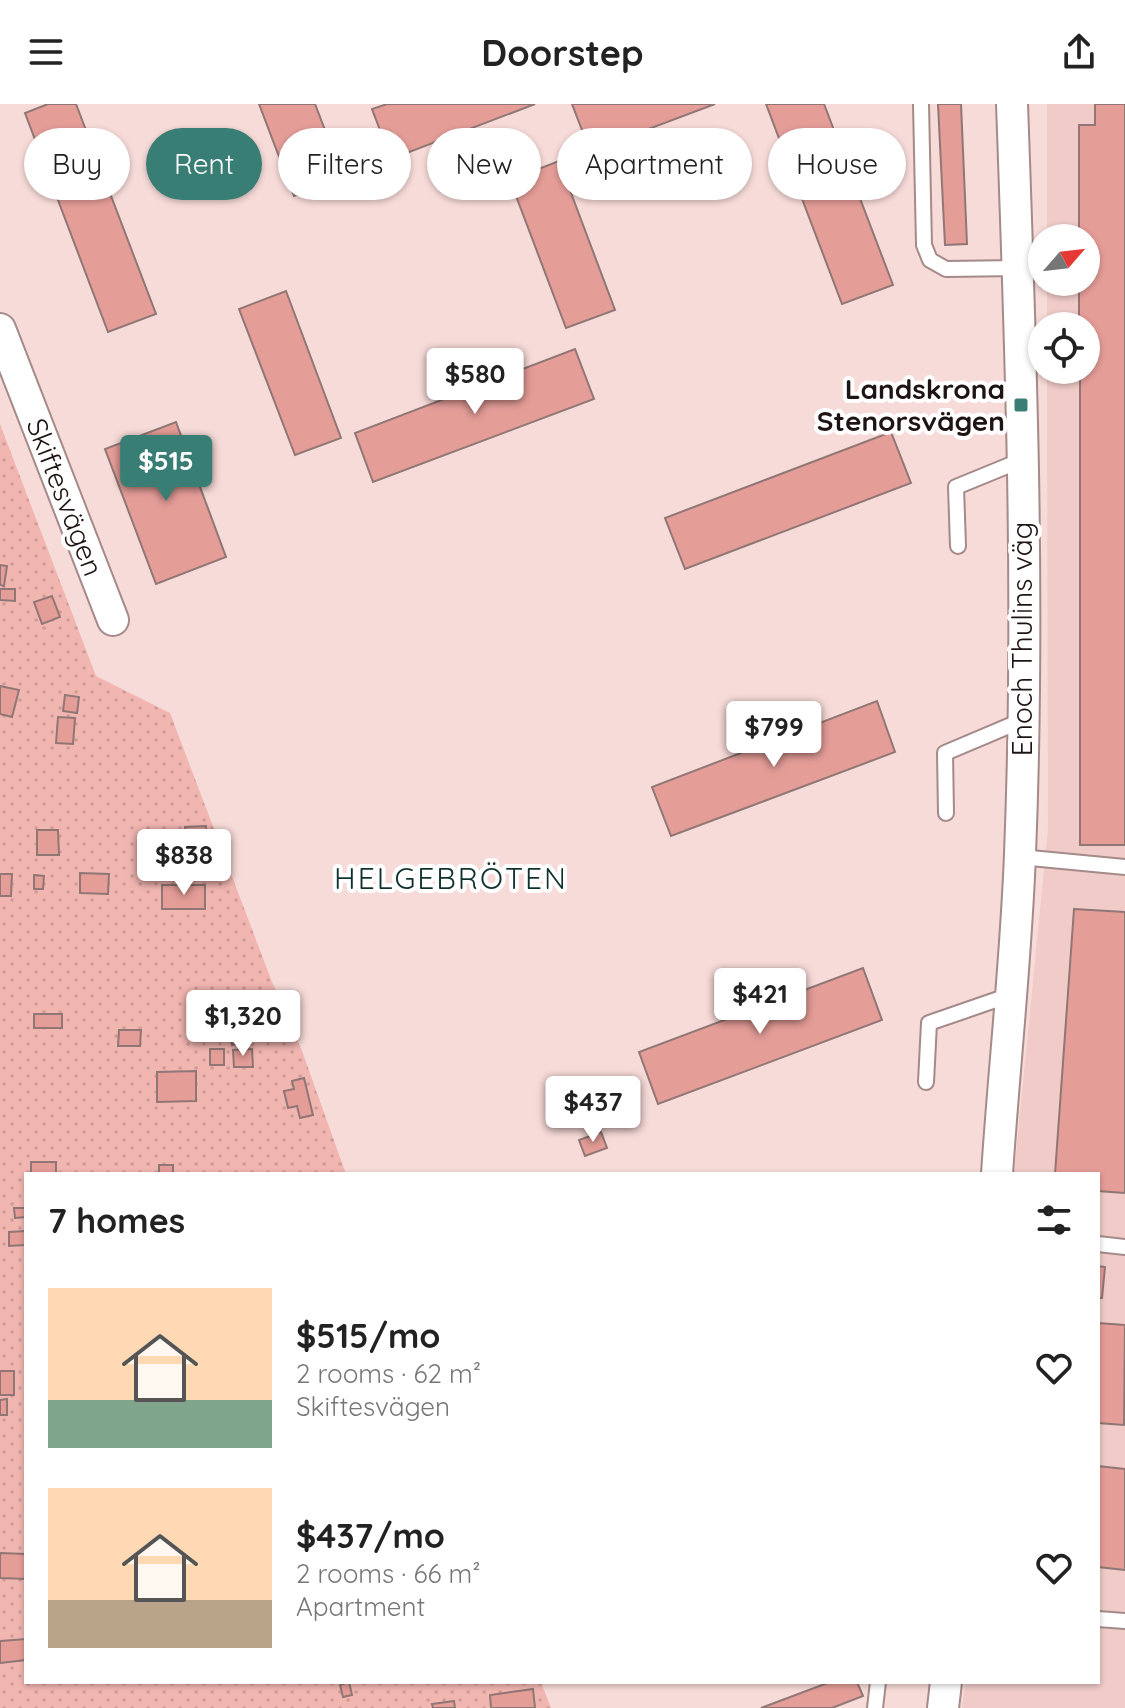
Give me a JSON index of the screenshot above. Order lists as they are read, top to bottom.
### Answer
{
  "streets": {
    "street": ["Skiftesvägen", "Enoch Thulins väg"]
  },
  "districts": ["HELGEBRÖTEN"],
  "places": {
    "transit": ["Landskrona Stenorsvägen"]
  },
  "north": "top right",
  "page": {
    "header": "Doorstep",
    "chip": [
      "Buy",
      "Rent",
      "Filters",
      "New",
      "Apartment",
      "House"
    ],
    "price": [
      "$580",
      "$515",
      "$799",
      "$838",
      "$421",
      "$1,320",
      "$437"
    ],
    "heading": "7 homes",
    "list": [
      {
        "name": "$515/mo",
        "note": "2 rooms · 62 m² · Skiftesvägen"
      },
      {
        "name": "$437/mo",
        "note": "2 rooms · 66 m² · Apartment"
      }
    ]
  }
}
